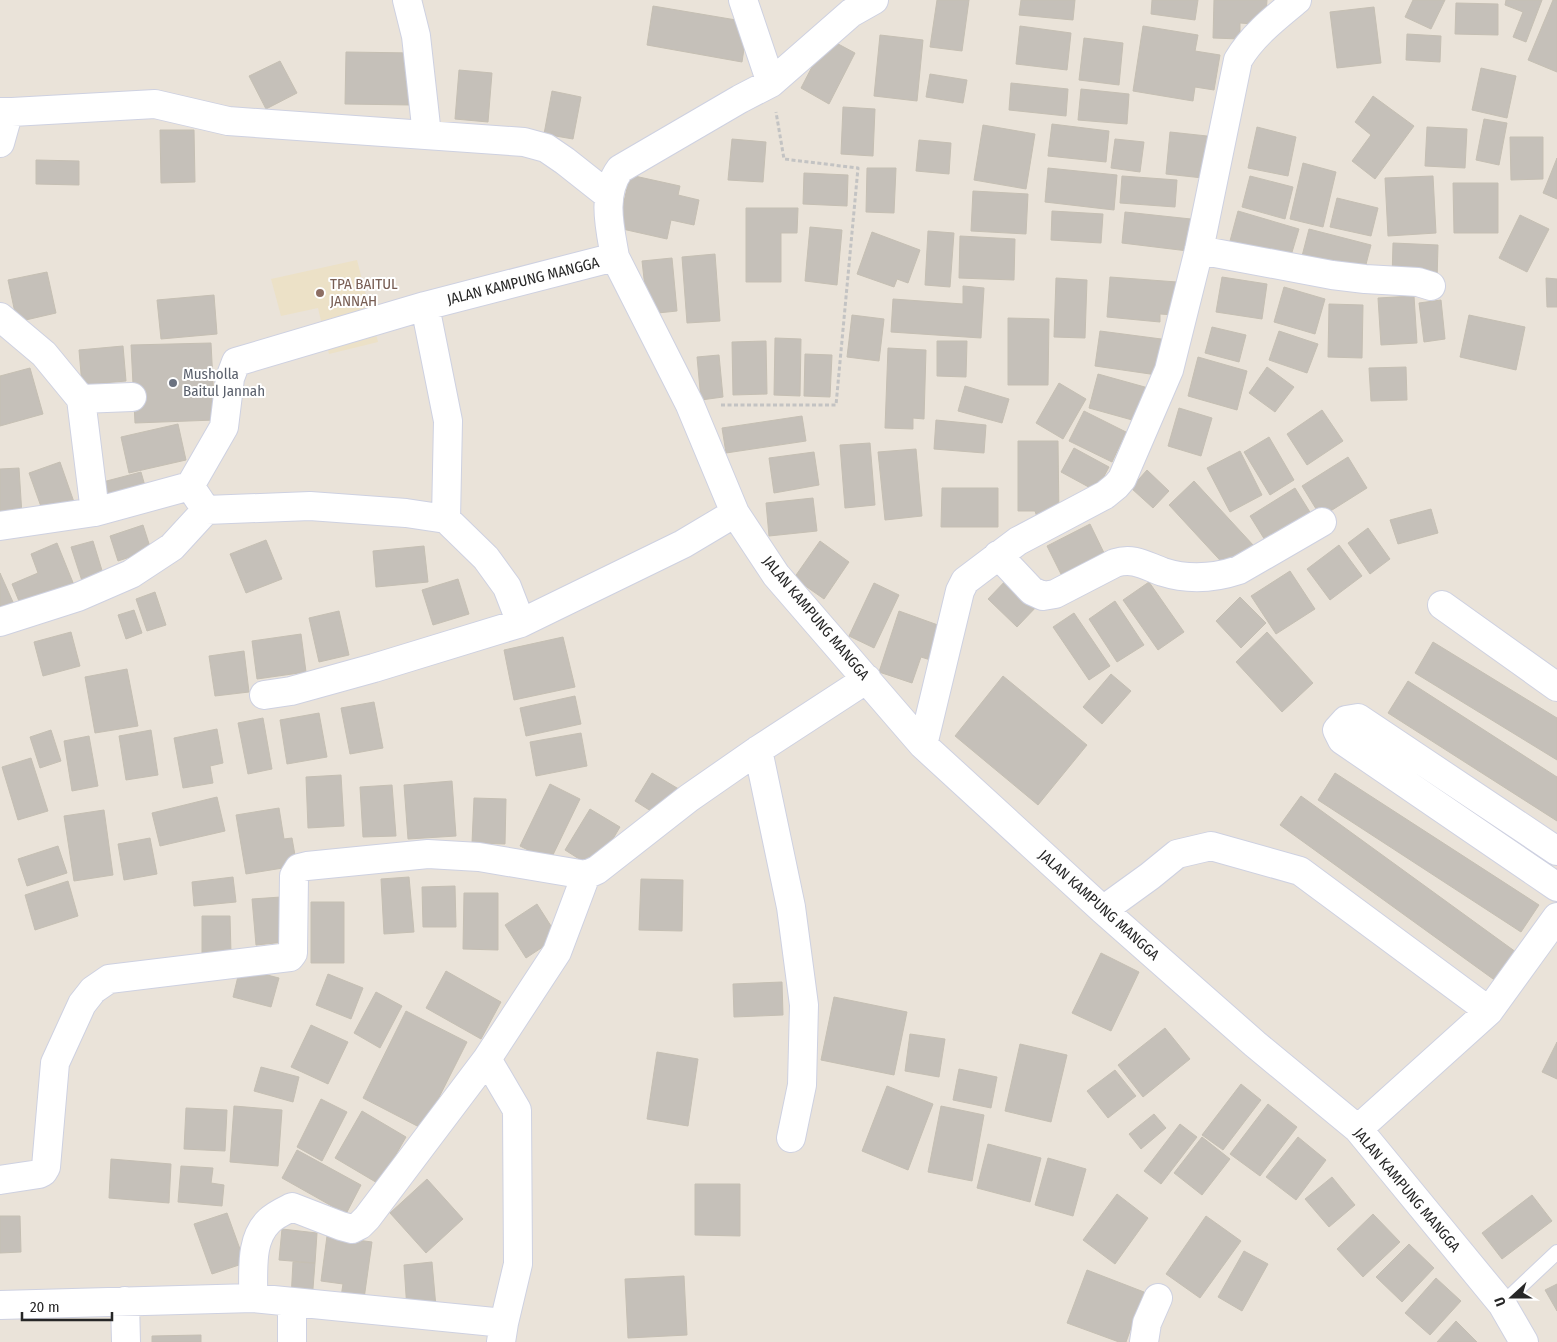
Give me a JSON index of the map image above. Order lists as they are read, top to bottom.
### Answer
{
  "streets": {
    "street": ["JALAN KAMPUNG MANGGA"]
  },
  "places": ["TPA BAITUL JANNAH", "Musholla Baitul Jannah"],
  "scale_bar": "20 m",
  "north": "left"
}
